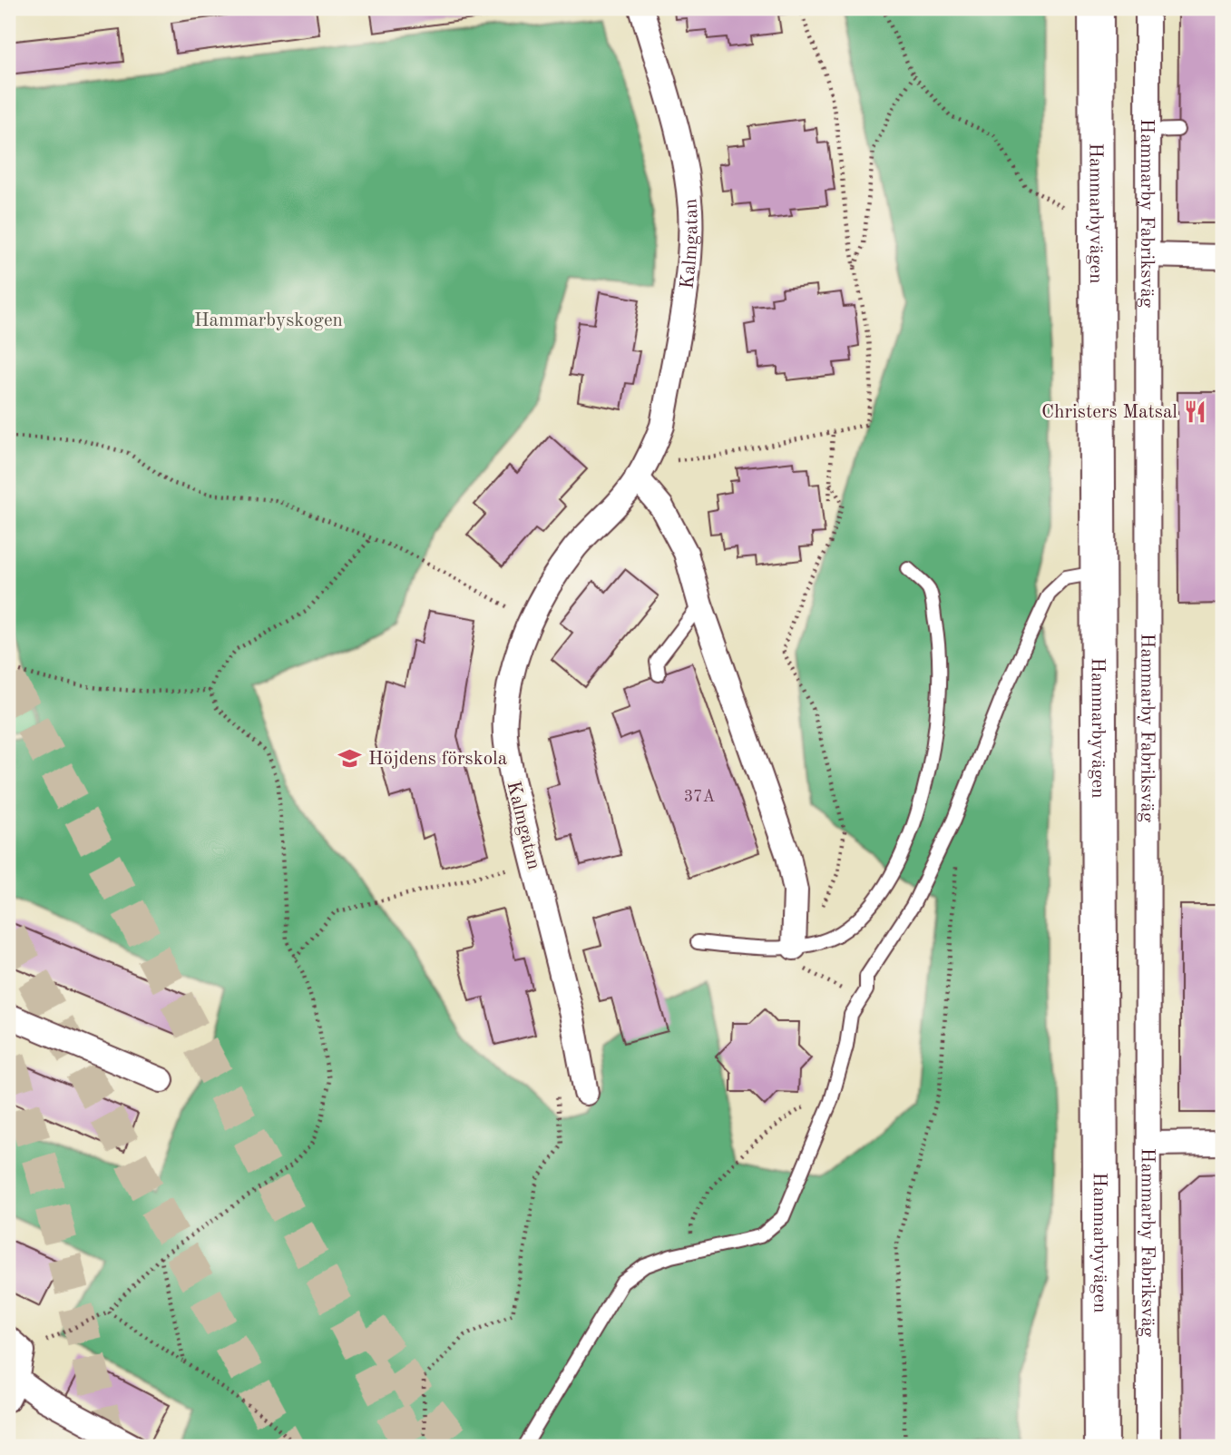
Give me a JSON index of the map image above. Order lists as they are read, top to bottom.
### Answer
{
  "streets": {
    "main road": ["Hammarbyvägen"],
    "street": ["Hammarby Fabriksväg", "Kalmgatan"]
  },
  "parks": ["Hammarbyskogen"],
  "places": {
    "restaurant": ["Christers Matsal"],
    "school or university": ["Höjdens förskola"]
  },
  "house_numbers": ["37A"]
}
